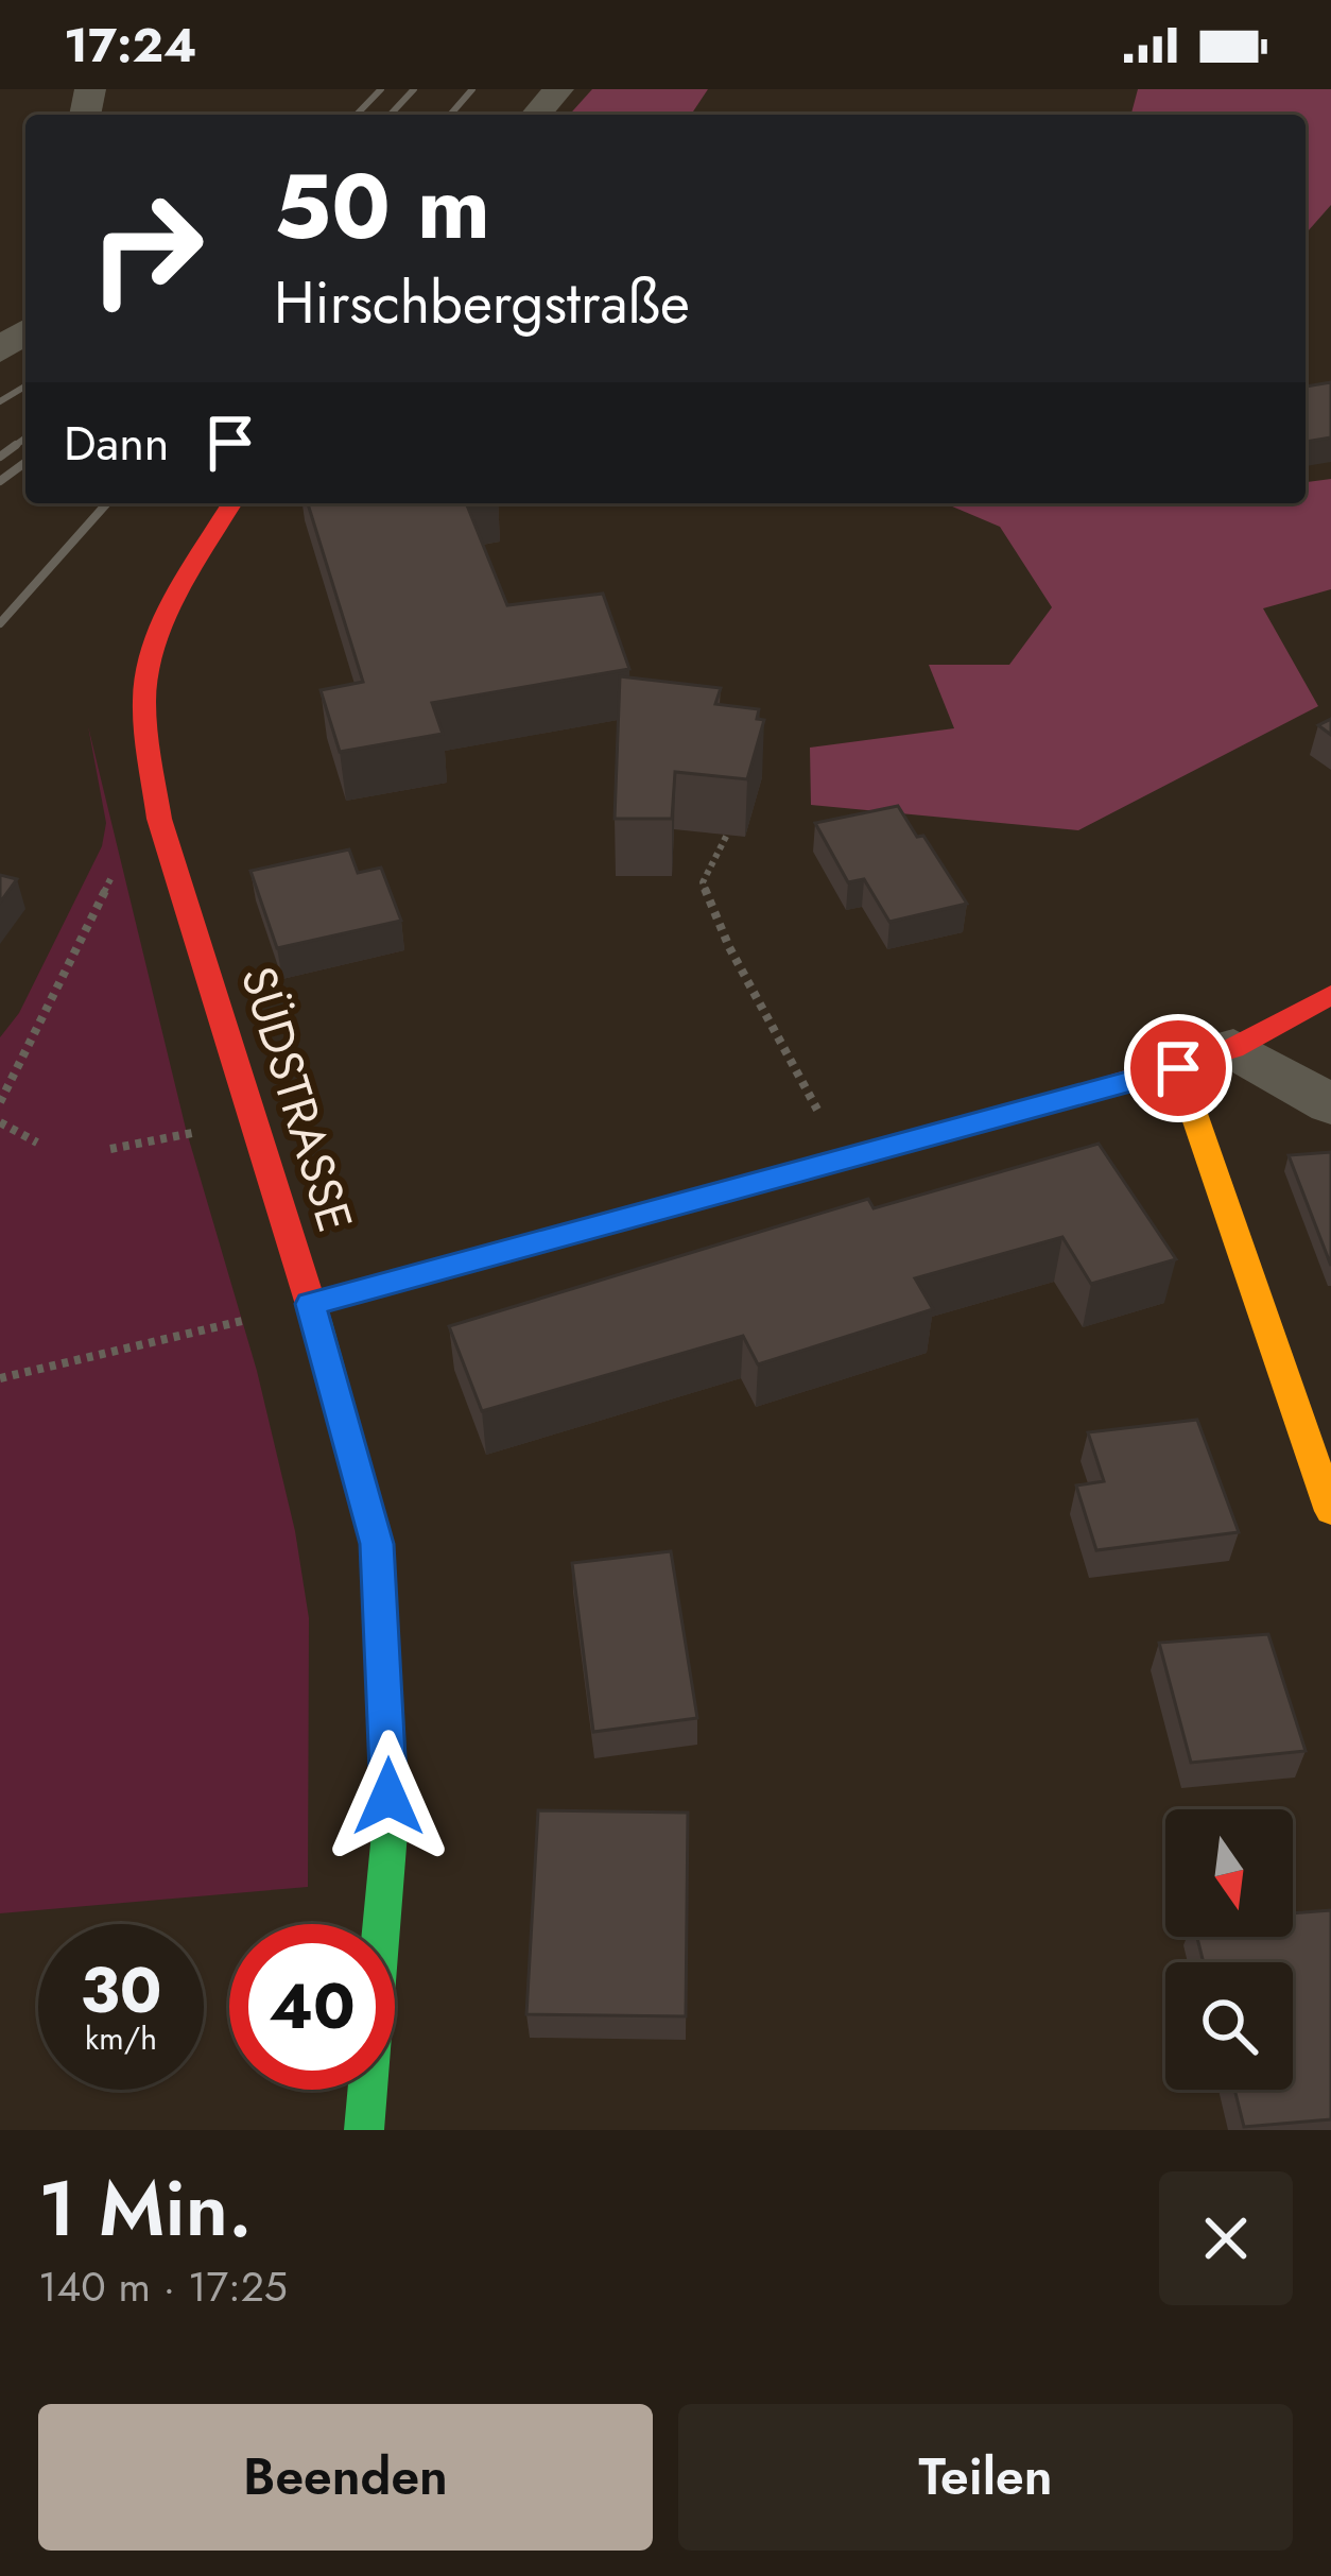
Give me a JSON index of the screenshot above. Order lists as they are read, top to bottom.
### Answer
{
  "streets": {
    "street": ["SÜDSTRASSE"]
  },
  "north": "bottom",
  "page": {
    "status": "17:24",
    "turn": ["50 m", "Hirschbergstraße"],
    "then": "Dann",
    "speed": "30 km/h",
    "limit": "40",
    "heading": ["1 Min.", "140 m · 17:25"],
    "buttons": ["Beenden", "Teilen"]
  }
}
